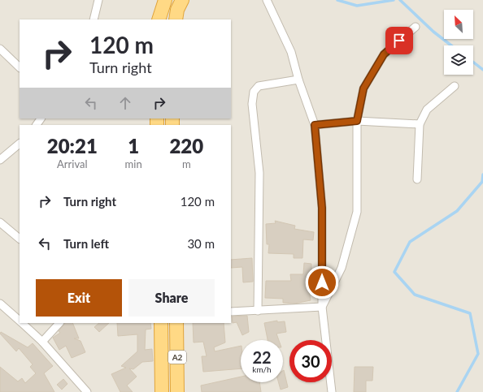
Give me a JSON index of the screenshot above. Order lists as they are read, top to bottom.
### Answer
{
  "streets": {
    "highway": ["A2"]
  },
  "north": "top left",
  "page": {
    "turn": ["120 m", "Turn right"],
    "eta": [
      "20:21",
      "Arrival",
      "1",
      "min",
      "220",
      "m"
    ],
    "list": [
      {
        "name": "Turn right",
        "value": "120 m"
      },
      {
        "name": "Turn left",
        "value": "30 m"
      }
    ],
    "buttons": ["Exit", "Share"],
    "speed": "22 km/h",
    "limit": "30"
  }
}
